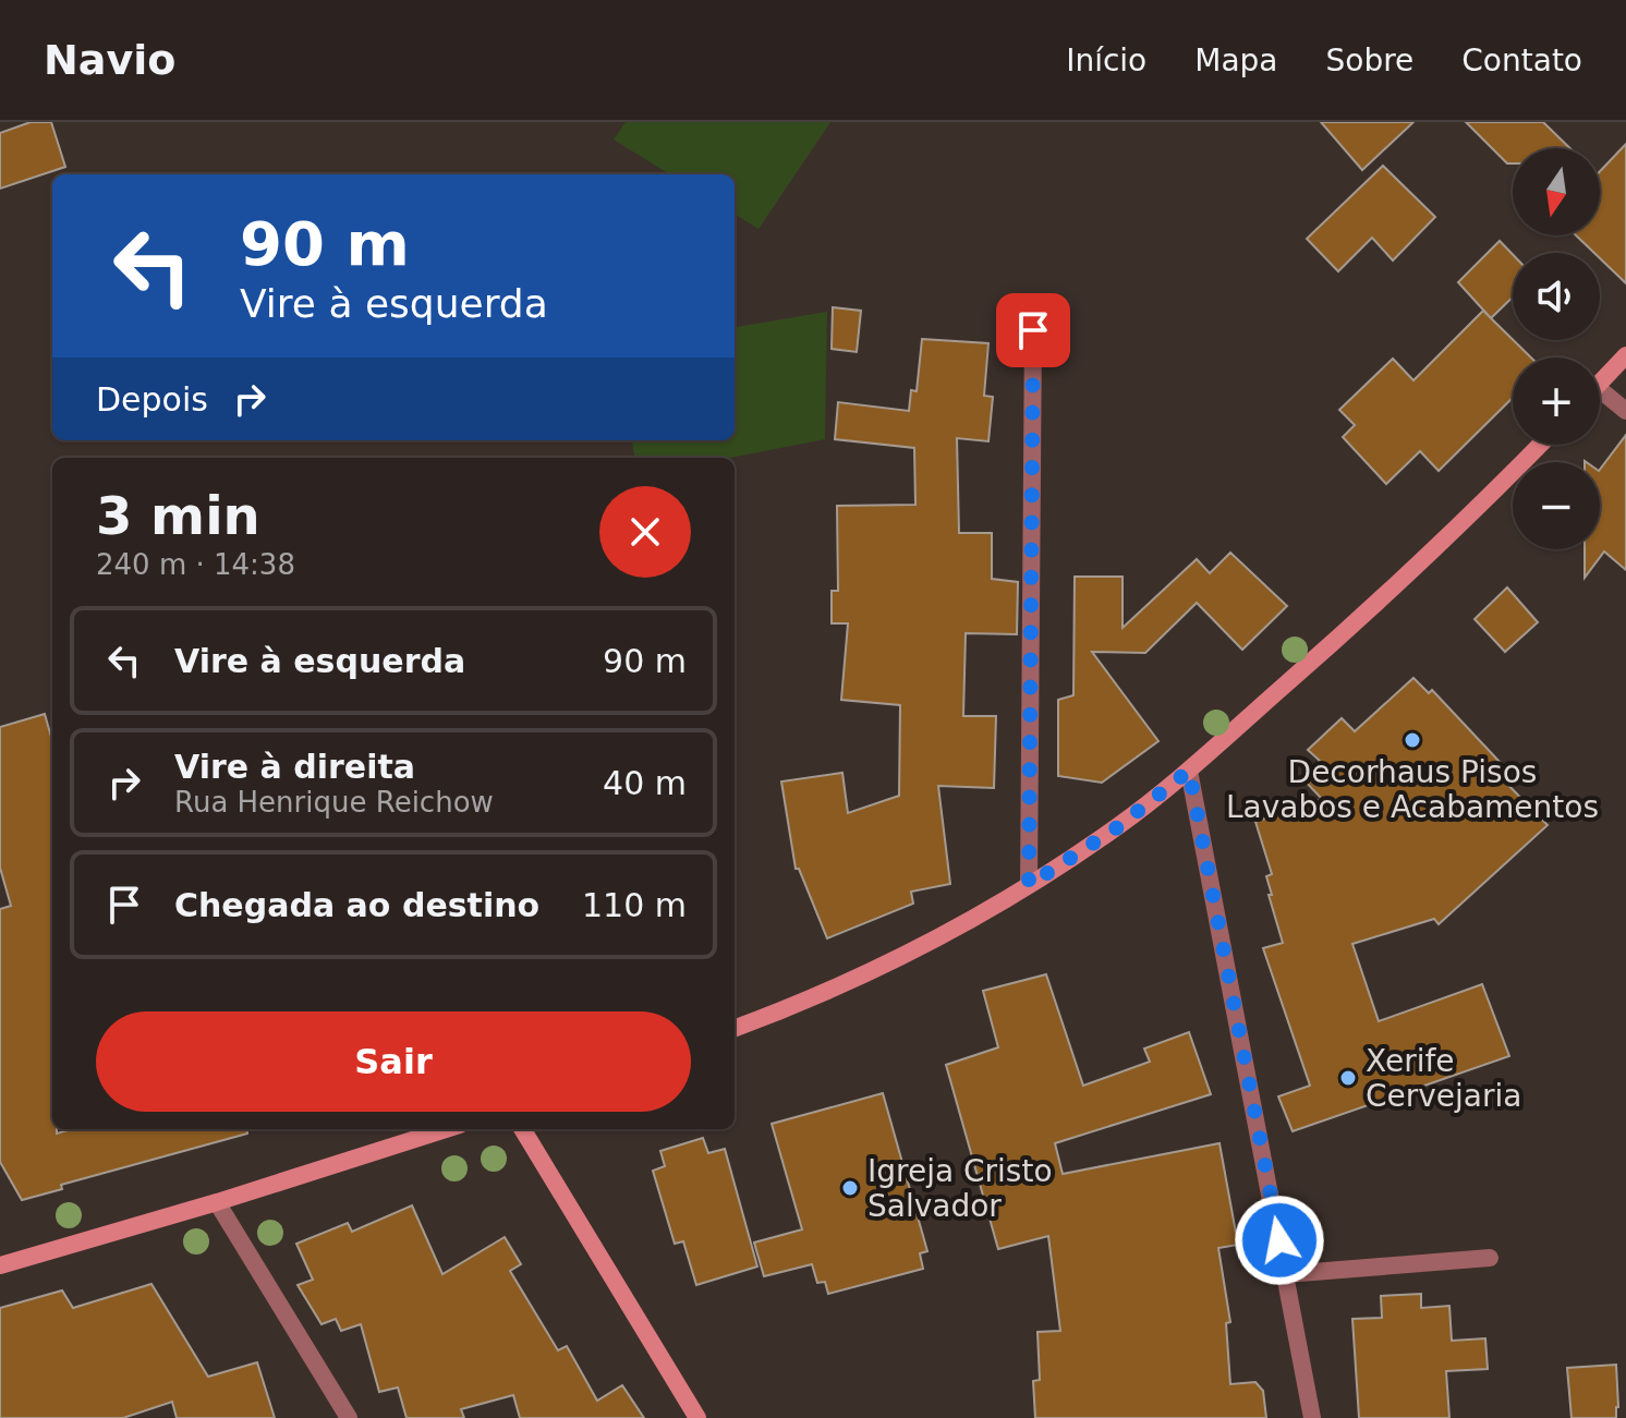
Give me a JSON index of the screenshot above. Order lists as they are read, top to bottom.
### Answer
{
  "places": ["Decorhaus Pisos Lavabos e Acabamentos", "Xerife Cervejaria", "Igreja Cristo Salvador"],
  "north": "bottom",
  "page": {
    "header": "Navio",
    "nav": [
      "Início",
      "Mapa",
      "Sobre",
      "Contato"
    ],
    "map_buttons": ["+", "−"],
    "turn": ["90 m", "Vire à esquerda"],
    "then": "Depois",
    "heading": ["3 min", "240 m · 14:38"],
    "list": [
      {
        "name": "Vire à esquerda",
        "value": "90 m"
      },
      {
        "name": "Vire à direita",
        "note": "Rua Henrique Reichow",
        "value": "40 m"
      },
      {
        "name": "Chegada ao destino",
        "value": "110 m"
      }
    ],
    "buttons": "Sair"
  }
}
